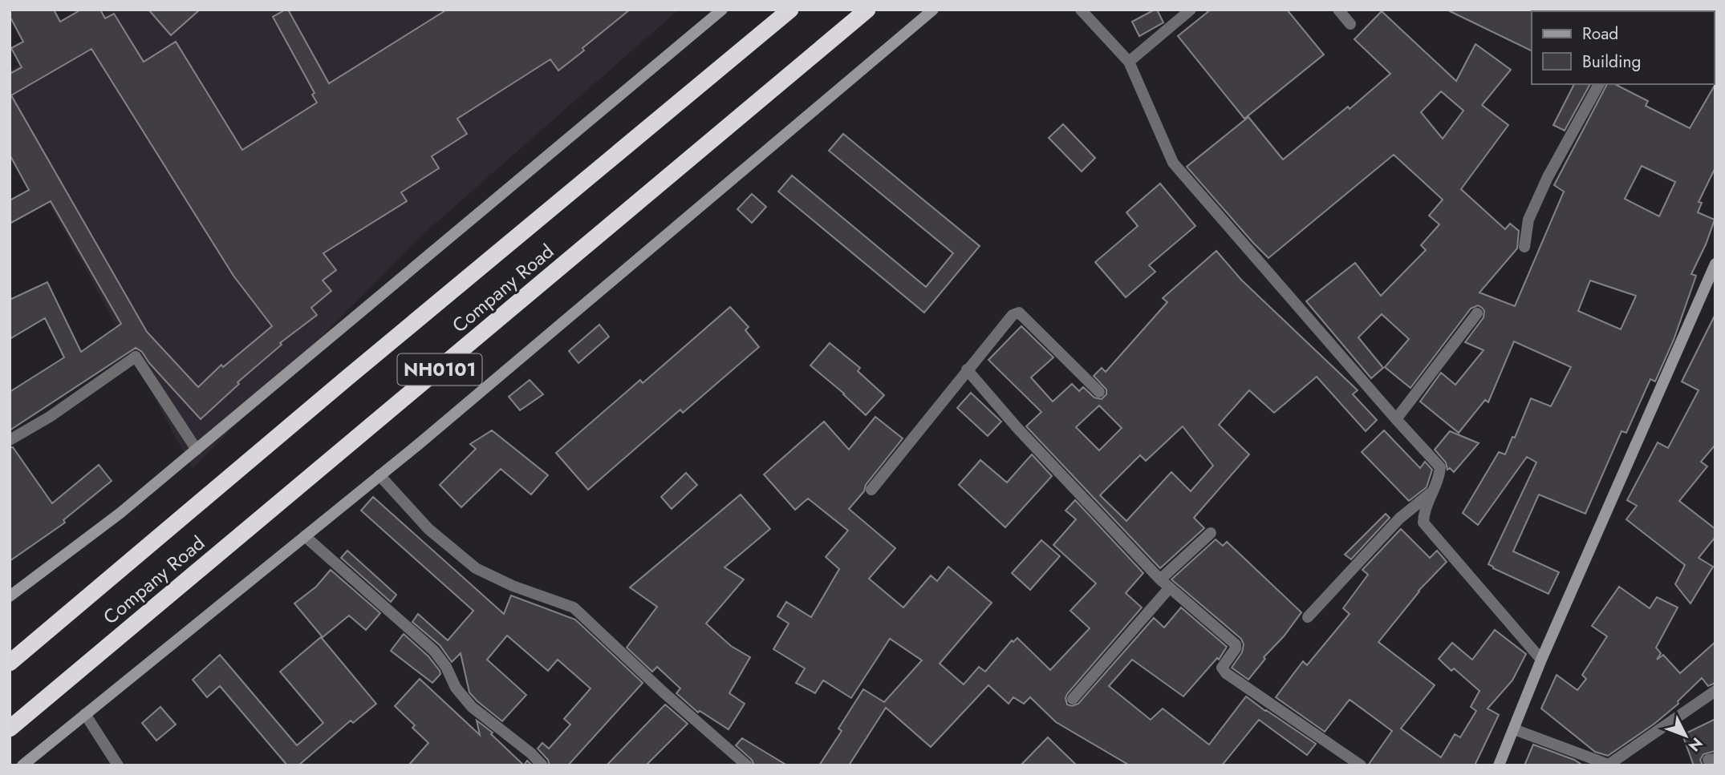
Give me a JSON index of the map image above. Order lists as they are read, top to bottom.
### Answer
{
  "streets": {
    "highway": ["Company Road", "NH0101"]
  },
  "legend": ["Road", "Building"],
  "north": "bottom right"
}
